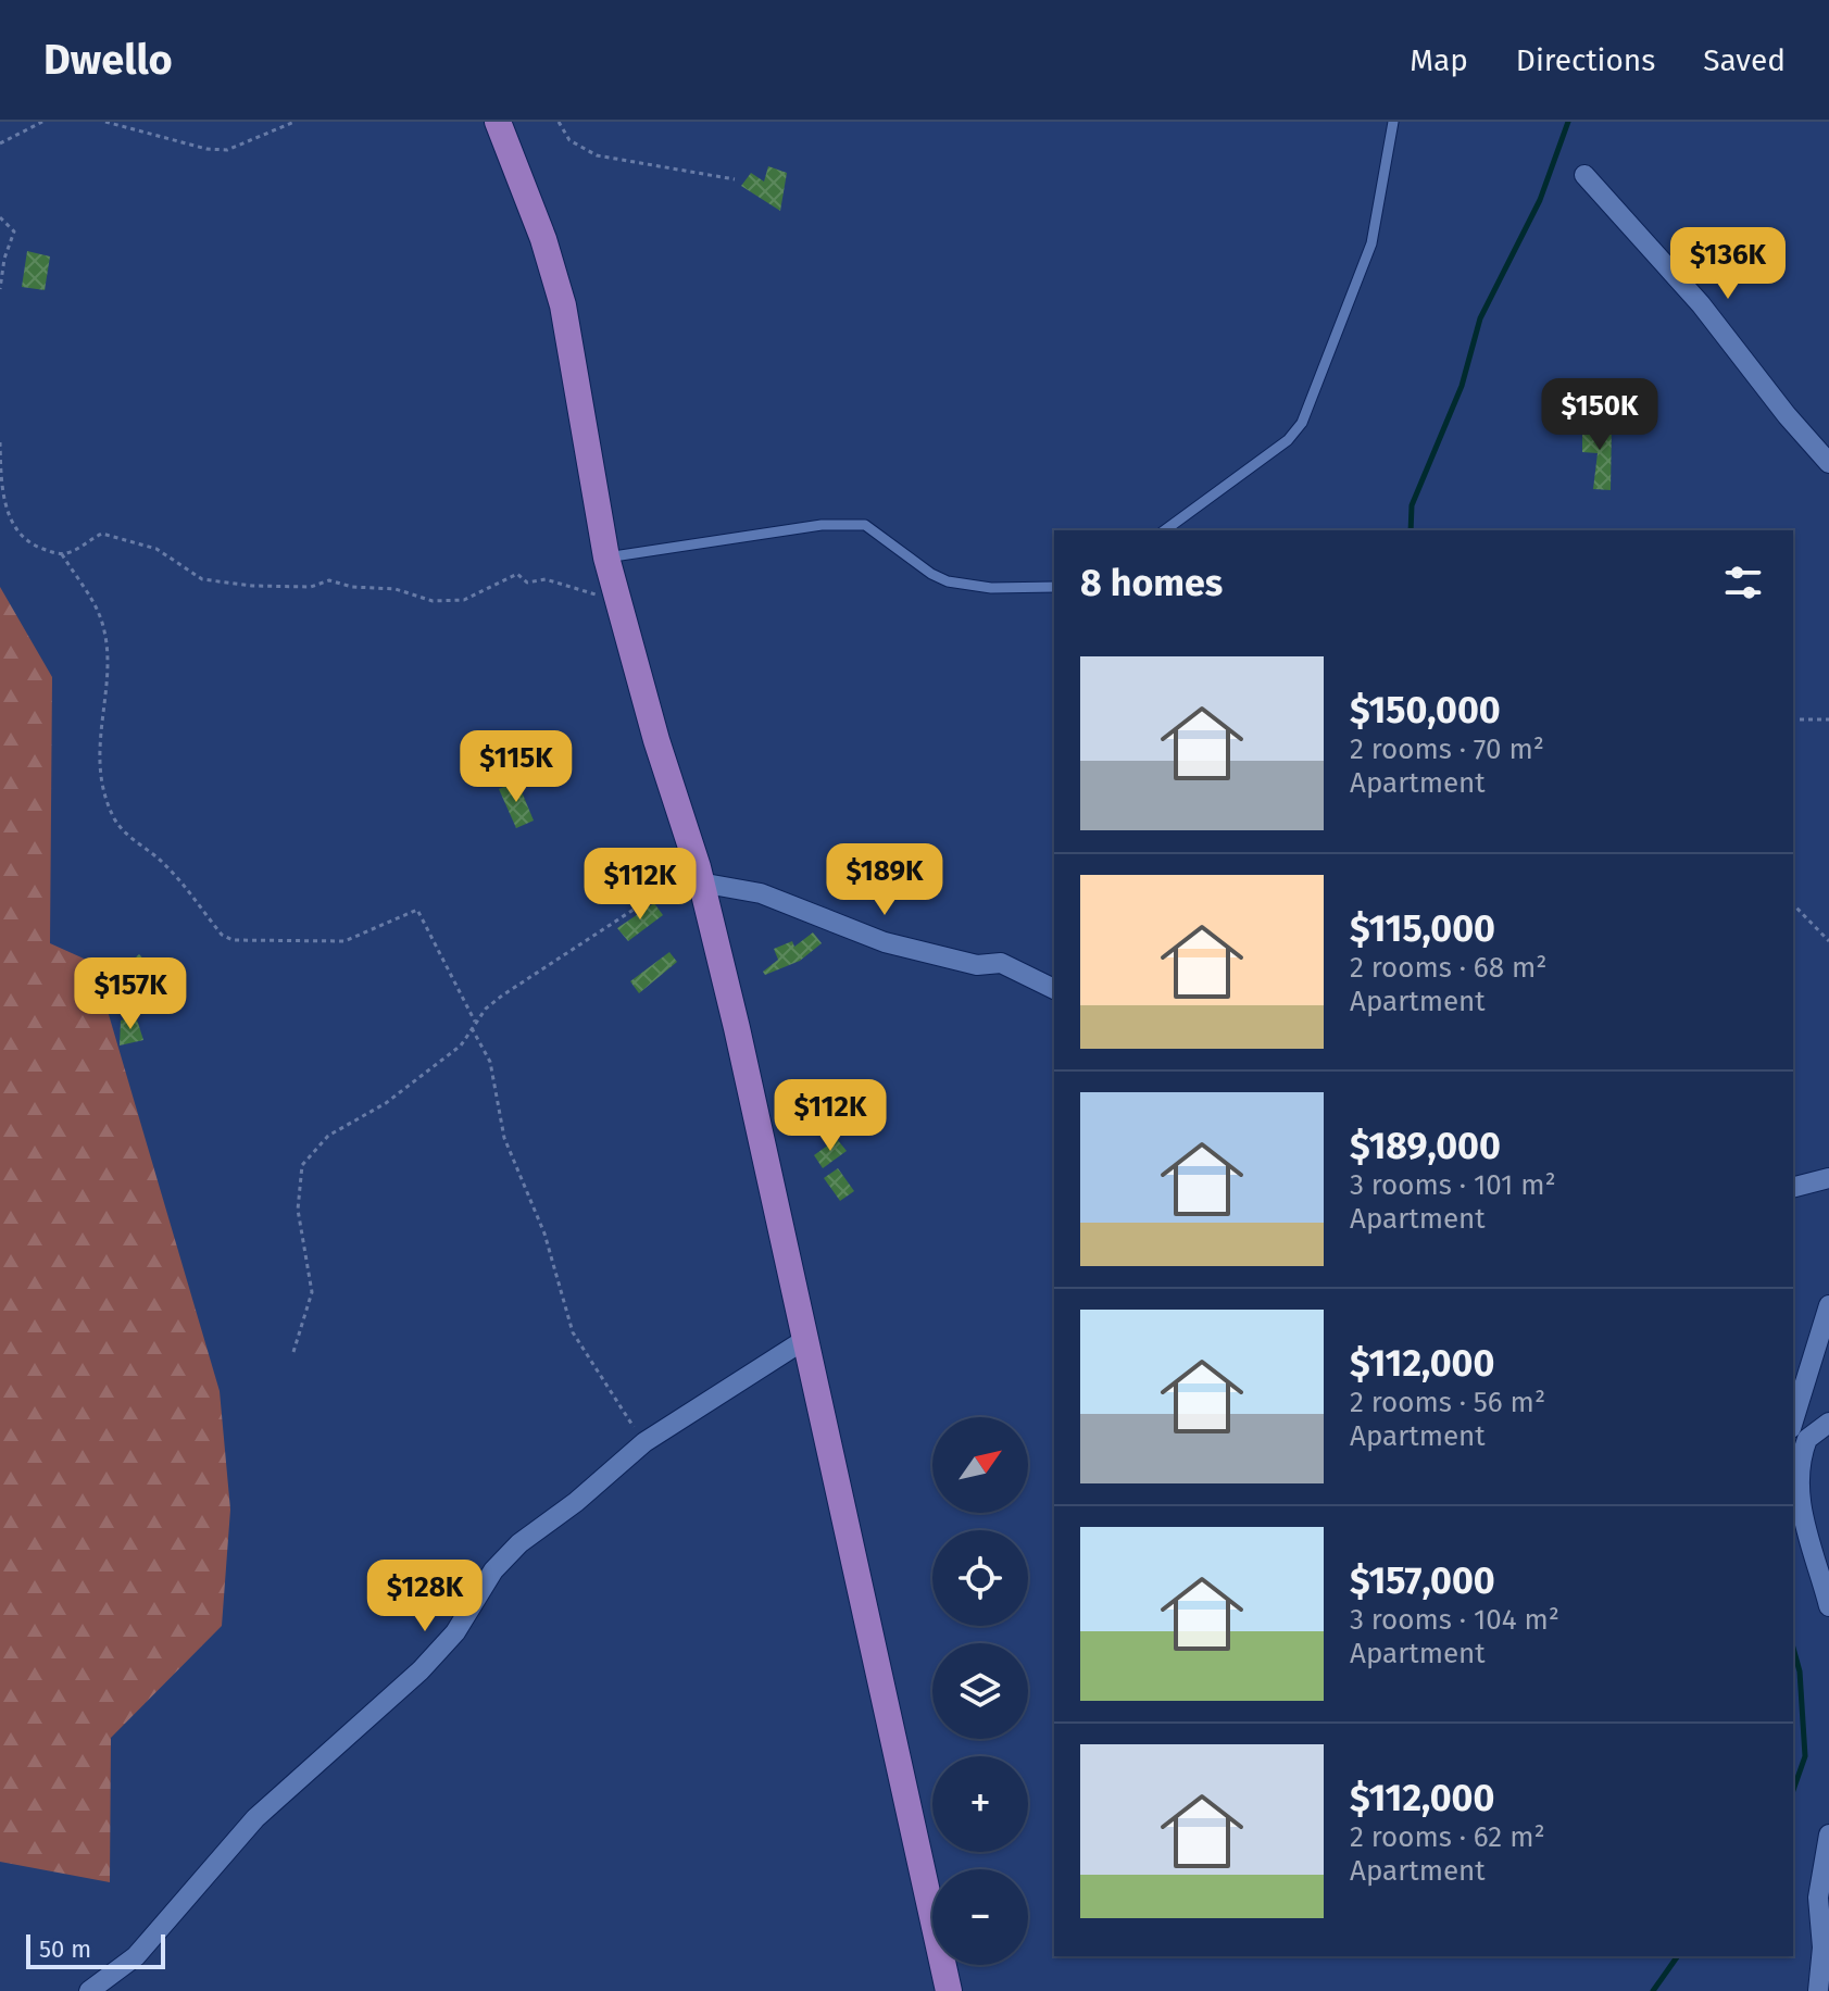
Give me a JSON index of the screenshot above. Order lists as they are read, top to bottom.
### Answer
{
  "scale_bar": "50 m",
  "north": "top right",
  "page": {
    "header": "Dwello",
    "nav": ["Map", "Directions", "Saved"],
    "price": [
      "$136K",
      "$150K",
      "$115K",
      "$189K",
      "$112K",
      "$157K",
      "$112K",
      "$128K"
    ],
    "heading": "8 homes",
    "list": [
      {
        "name": "$150,000",
        "note": "2 rooms · 70 m² · Apartment"
      },
      {
        "name": "$115,000",
        "note": "2 rooms · 68 m² · Apartment"
      },
      {
        "name": "$189,000",
        "note": "3 rooms · 101 m² · Apartment"
      },
      {
        "name": "$112,000",
        "note": "2 rooms · 56 m² · Apartment"
      },
      {
        "name": "$157,000",
        "note": "3 rooms · 104 m² · Apartment"
      },
      {
        "name": "$112,000",
        "note": "2 rooms · 62 m² · Apartment"
      }
    ],
    "map_buttons": ["+", "−"],
    "scale": "50 m"
  }
}
